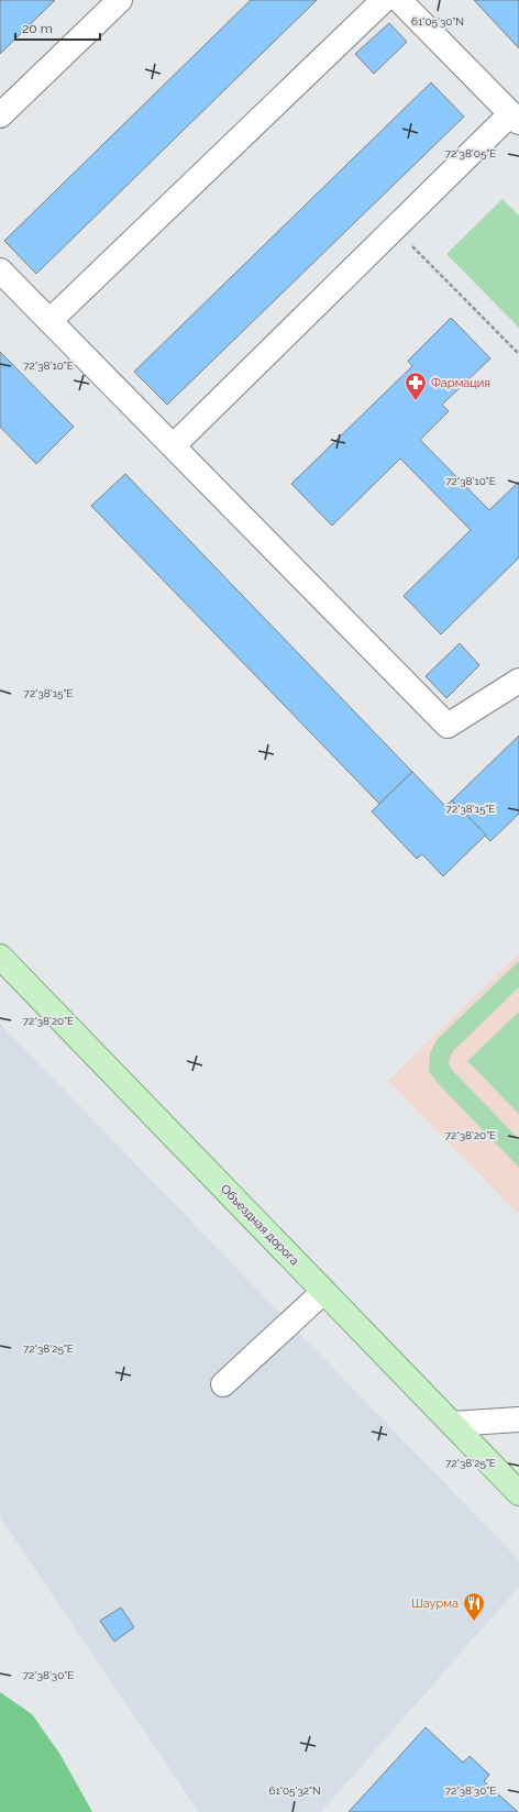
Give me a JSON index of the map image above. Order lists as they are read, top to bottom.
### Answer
{
  "streets": {
    "main road": ["Объездная дорога"]
  },
  "places": {
    "pharmacy": ["Фармация"],
    "restaurant": ["Шаурма"]
  },
  "scale_bar": "20 m",
  "coordinates": [
    "61°05'30\"N",
    "72°38'05\"E",
    "72°38'10\"E",
    "72°38'15\"E",
    "72°38'20\"E",
    "72°38'25\"E",
    "72°38'30\"E",
    "61°05'32\"N"
  ]
}
